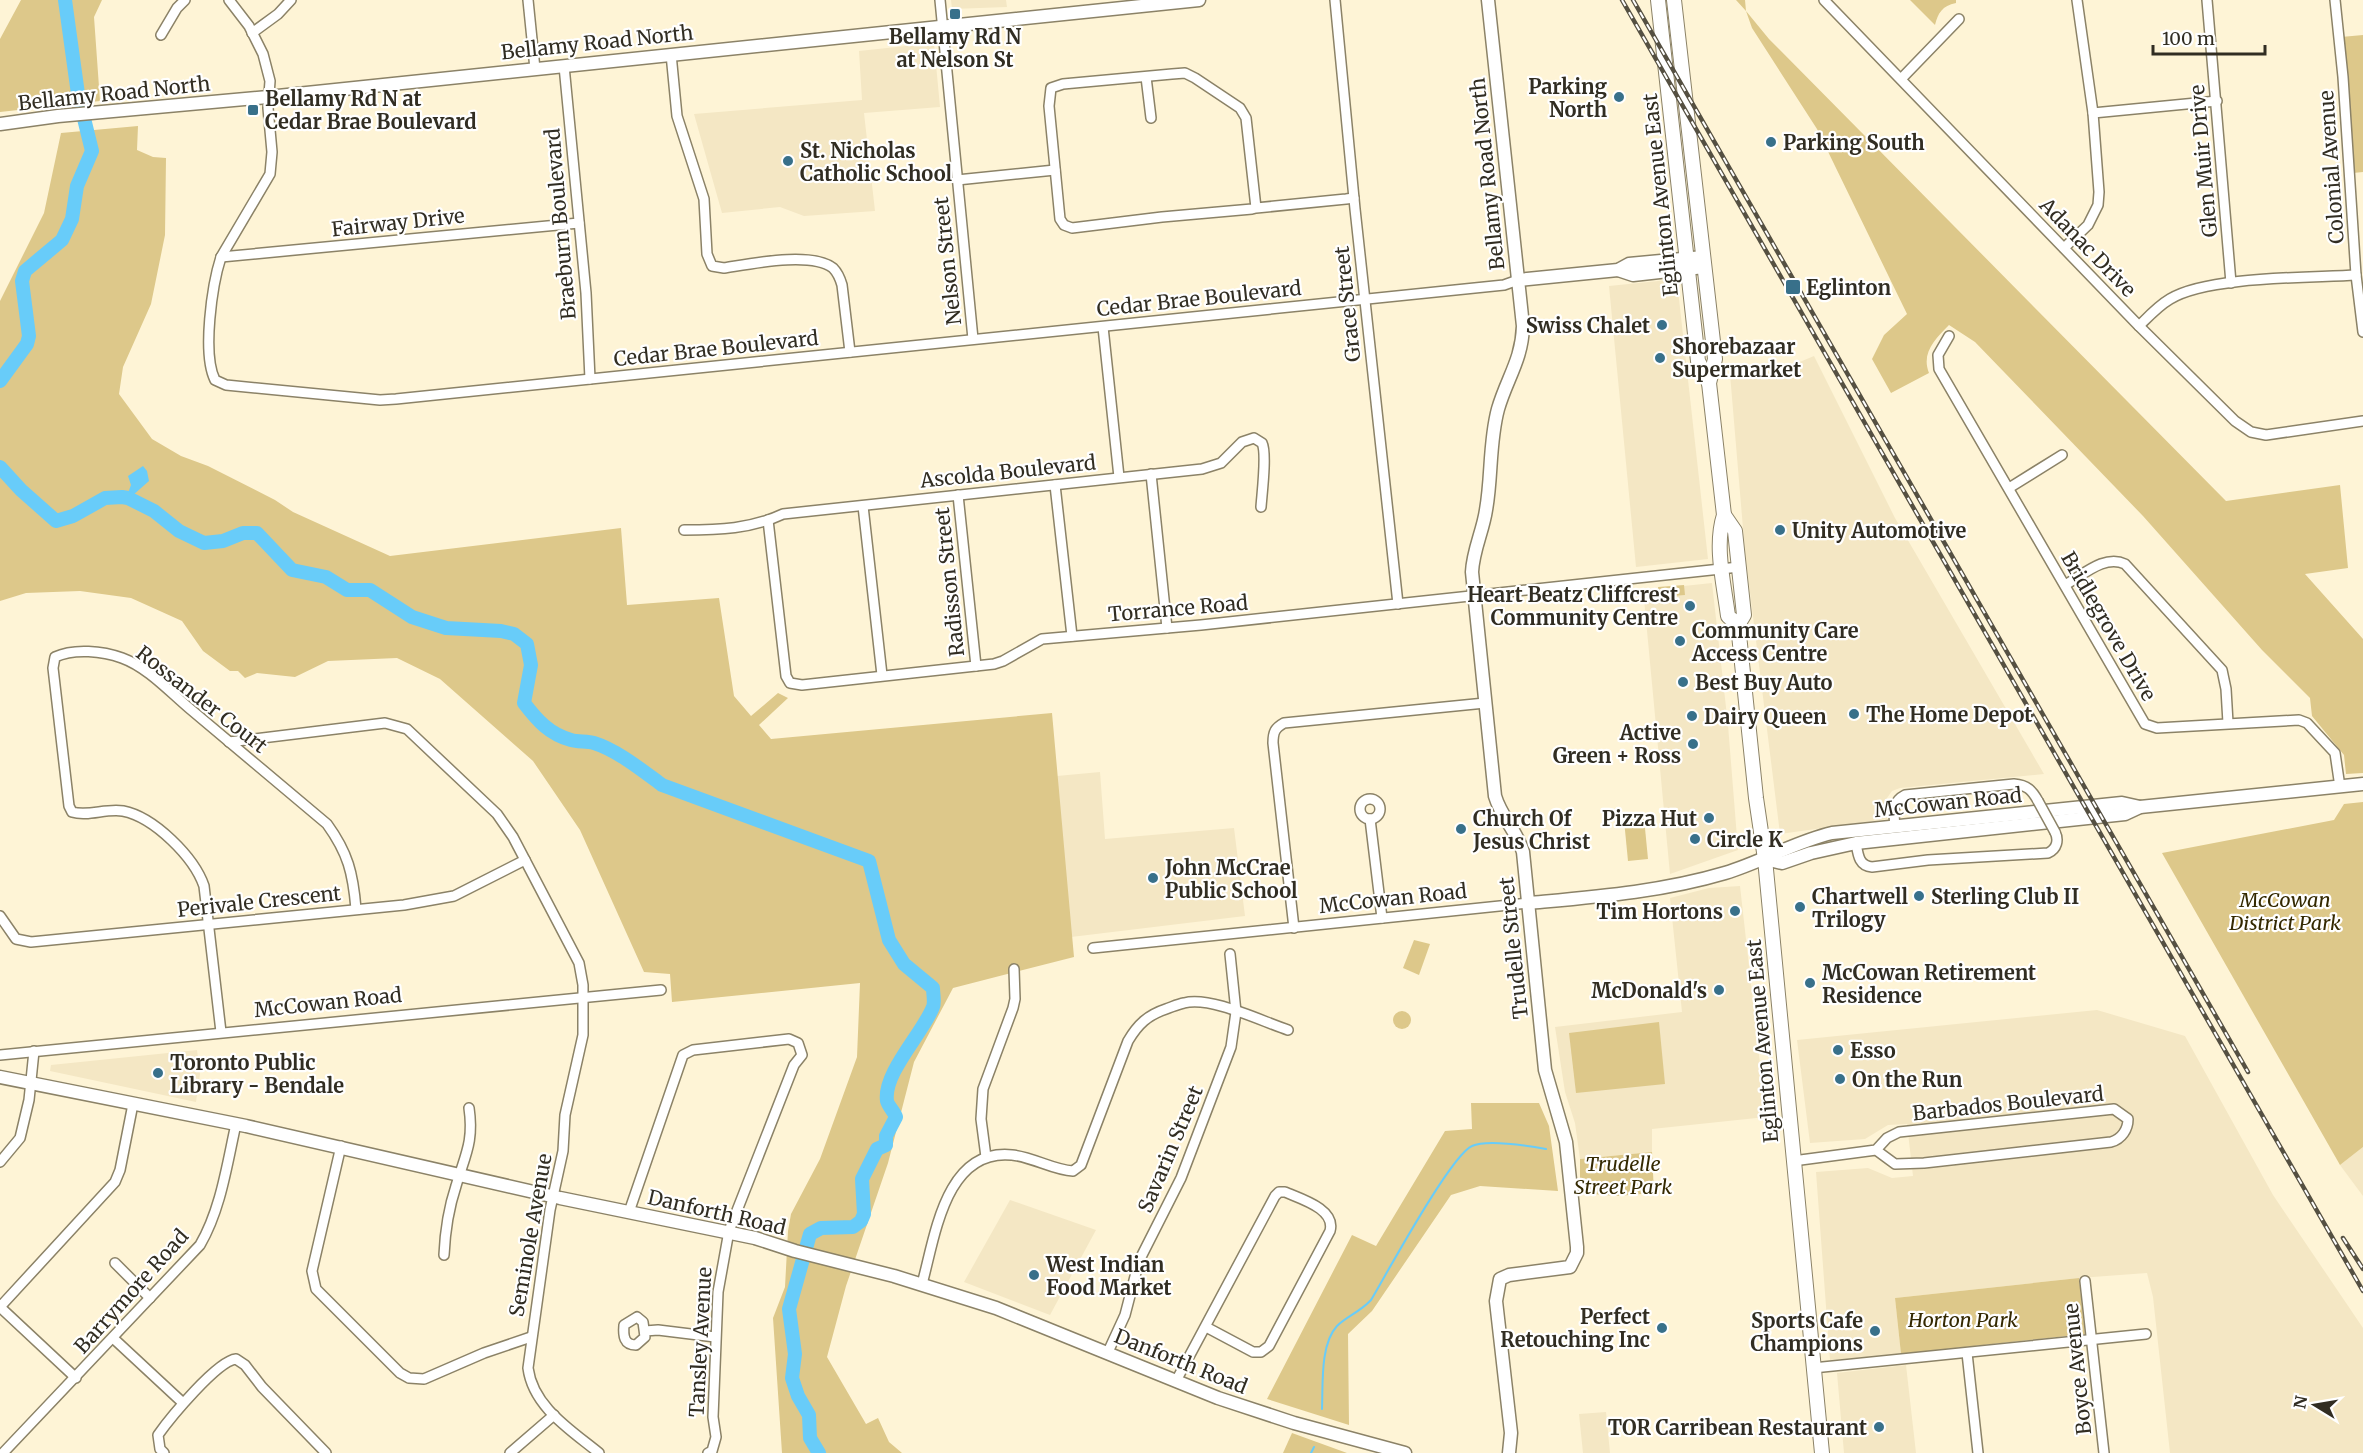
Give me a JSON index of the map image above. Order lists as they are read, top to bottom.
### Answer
{
  "streets": {
    "main road": ["Eglinton Avenue East"],
    "street": [
      "Bellamy Road North",
      "Glen Muir Drive",
      "Colonial Avenue",
      "Fairway Drive",
      "Braeburn Boulevard",
      "Adanac Drive",
      "Nelson Street",
      "Cedar Brae Boulevard",
      "Grace Street",
      "Ascolda Boulevard",
      "Radisson Street",
      "Torrance Road",
      "Bridlegrove Drive",
      "Rossander Court",
      "McCowan Road",
      "Perivale Crescent",
      "Trudelle Street",
      "Barbados Boulevard",
      "Savarin Street",
      "Danforth Road",
      "Seminole Avenue",
      "Barrymore Road",
      "Tansley Avenue",
      "Boyce Avenue"
    ]
  },
  "crossings": [
    ["Bellamy Road North", "Eglinton Avenue East"],
    ["Bellamy Road North", "Braeburn Boulevard"],
    ["Bellamy Road North", "Nelson Street"],
    ["Bellamy Road North", "Cedar Brae Boulevard"],
    ["Bellamy Road North", "Trudelle Street"],
    ["Eglinton Avenue East", "Torrance Road"],
    ["Eglinton Avenue East", "McCowan Road"],
    ["Eglinton Avenue East", "Barbados Boulevard"],
    ["Fairway Drive", "Braeburn Boulevard"],
    ["Fairway Drive", "Cedar Brae Boulevard"],
    ["Braeburn Boulevard", "Cedar Brae Boulevard"],
    ["Nelson Street", "Cedar Brae Boulevard"],
    ["Cedar Brae Boulevard", "Grace Street"],
    ["Cedar Brae Boulevard", "Trudelle Street"],
    ["Grace Street", "Torrance Road"],
    ["Ascolda Boulevard", "Radisson Street"],
    ["Ascolda Boulevard", "Torrance Road"],
    ["Radisson Street", "Torrance Road"],
    ["Torrance Road", "Trudelle Street"],
    ["Bridlegrove Drive", "McCowan Road"],
    ["Rossander Court", "McCowan Road"],
    ["Rossander Court", "Perivale Crescent"],
    ["Rossander Court", "Seminole Avenue"],
    ["McCowan Road", "Trudelle Street"],
    ["McCowan Road", "Seminole Avenue"],
    ["Perivale Crescent", "Seminole Avenue"],
    ["Savarin Street", "Danforth Road"],
    ["Danforth Road", "Seminole Avenue"],
    ["Danforth Road", "Barrymore Road"],
    ["Danforth Road", "Tansley Avenue"]
  ],
  "parks": ["McCowan District Park", "Trudelle Street Park", "Horton Park"],
  "places": {
    "transit": ["Bellamy Rd N at Nelson St", "Bellamy Rd N at Cedar Brae Boulevard", "Eglinton"],
    "other": [
      "Parking North",
      "Parking South",
      "St. Nicholas Catholic School",
      "Swiss Chalet",
      "Shorebazaar Supermarket",
      "Unity Automotive",
      "Heart Beatz Cliffcrest Community Centre",
      "Community Care Access Centre",
      "Best Buy Auto",
      "The Home Depot",
      "Dairy Queen",
      "Active Green + Ross",
      "Pizza Hut",
      "Church Of Jesus Christ",
      "Circle K",
      "John McCrae Public School",
      "Sterling Club II",
      "Chartwell Trilogy",
      "Tim Hortons",
      "McCowan Retirement Residence",
      "McDonald's",
      "Esso",
      "Toronto Public Library - Bendale",
      "On the Run",
      "West Indian Food Market",
      "Perfect Retouching Inc",
      "Sports Cafe Champions",
      "TOR Carribean Restaurant"
    ]
  },
  "scale_bar": "100 m",
  "north": "left"
}
